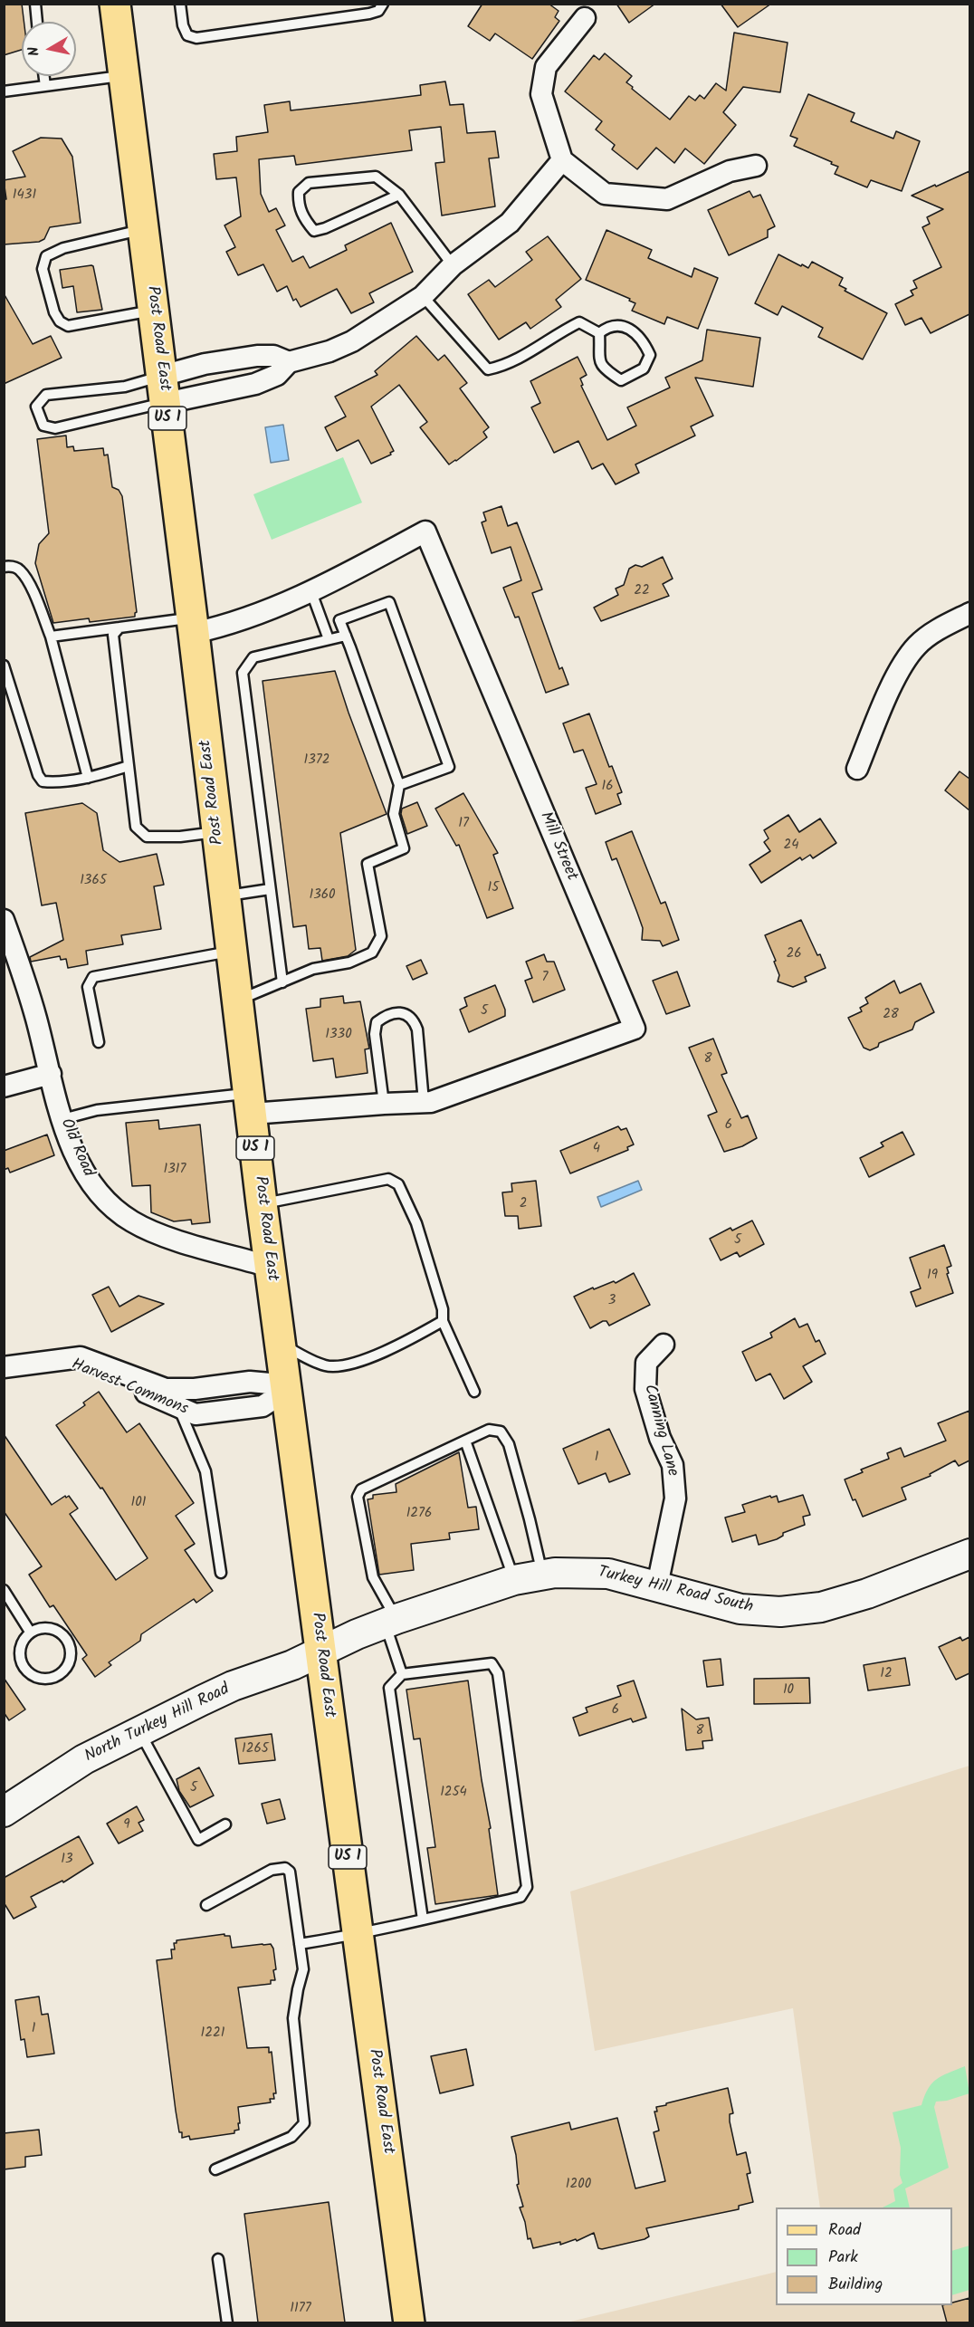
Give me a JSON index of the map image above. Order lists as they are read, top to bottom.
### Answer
{
  "streets": {
    "main road": ["Post Road East", "US 1"],
    "street": [
      "Mill Street",
      "Old Road",
      "Harvest Commons",
      "Canning Lane",
      "Turkey Hill Road South",
      "North Turkey Hill Road"
    ]
  },
  "crossings": [
    ["Post Road East", "Mill Street"],
    ["Post Road East", "Old Road"],
    ["Post Road East", "Harvest Commons"],
    ["Post Road East", "Turkey Hill Road South"],
    ["Post Road East", "North Turkey Hill Road"],
    ["Canning Lane", "Turkey Hill Road South"],
    ["Turkey Hill Road South", "North Turkey Hill Road"]
  ],
  "house_numbers": [
    "1431",
    "22",
    "1372",
    "16",
    "17",
    "24",
    "1365",
    "15",
    "1360",
    "26",
    "7",
    "5",
    "28",
    "1330",
    "8",
    "6",
    "4",
    "1317",
    "2",
    "5",
    "19",
    "3",
    "1",
    "101",
    "1276",
    "12",
    "10",
    "6",
    "8",
    "1265",
    "5",
    "1254",
    "9",
    "13",
    "1",
    "1221",
    "1200",
    "1177"
  ],
  "legend": ["Road", "Park", "Building"],
  "north": "left"
}
